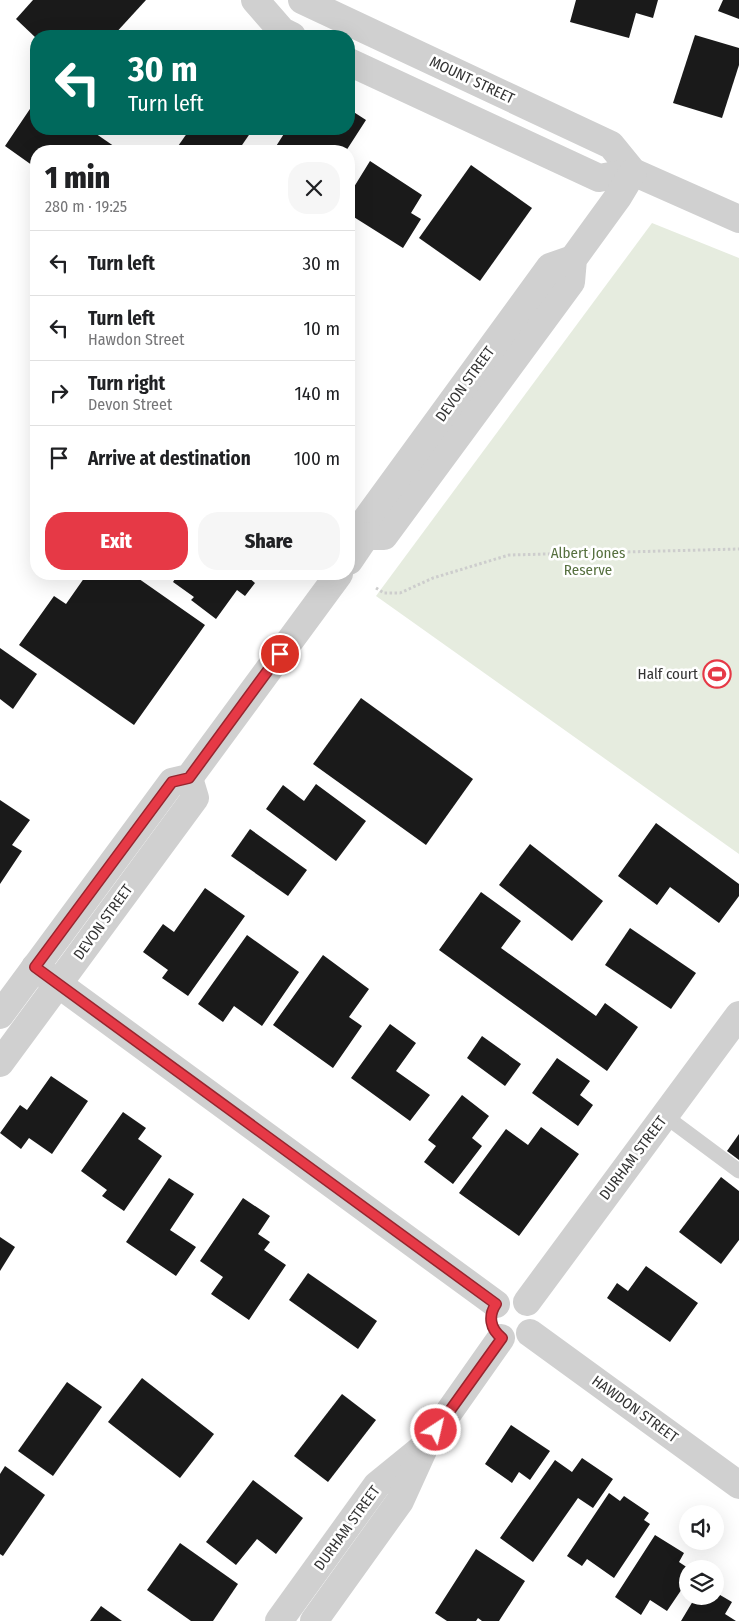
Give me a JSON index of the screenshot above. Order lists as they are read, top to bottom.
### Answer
{
  "streets": {
    "street": [
      "MOUNT STREET",
      "DEVON STREET",
      "DURHAM STREET",
      "HAWDON STREET"
    ]
  },
  "crossings": [
    ["MOUNT STREET", "DEVON STREET"],
    ["DURHAM STREET", "HAWDON STREET"]
  ],
  "parks": ["Albert Jones Reserve"],
  "places": {
    "sports": ["Half court"]
  },
  "page": {
    "turn": ["30 m", "Turn left"],
    "heading": ["1 min", "280 m · 19:25"],
    "list": [
      {
        "name": "Turn left",
        "value": "30 m"
      },
      {
        "name": "Turn left",
        "note": "Hawdon Street",
        "value": "10 m"
      },
      {
        "name": "Turn right",
        "note": "Devon Street",
        "value": "140 m"
      },
      {
        "name": "Arrive at destination",
        "value": "100 m"
      }
    ],
    "buttons": ["Exit", "Share"]
  }
}
